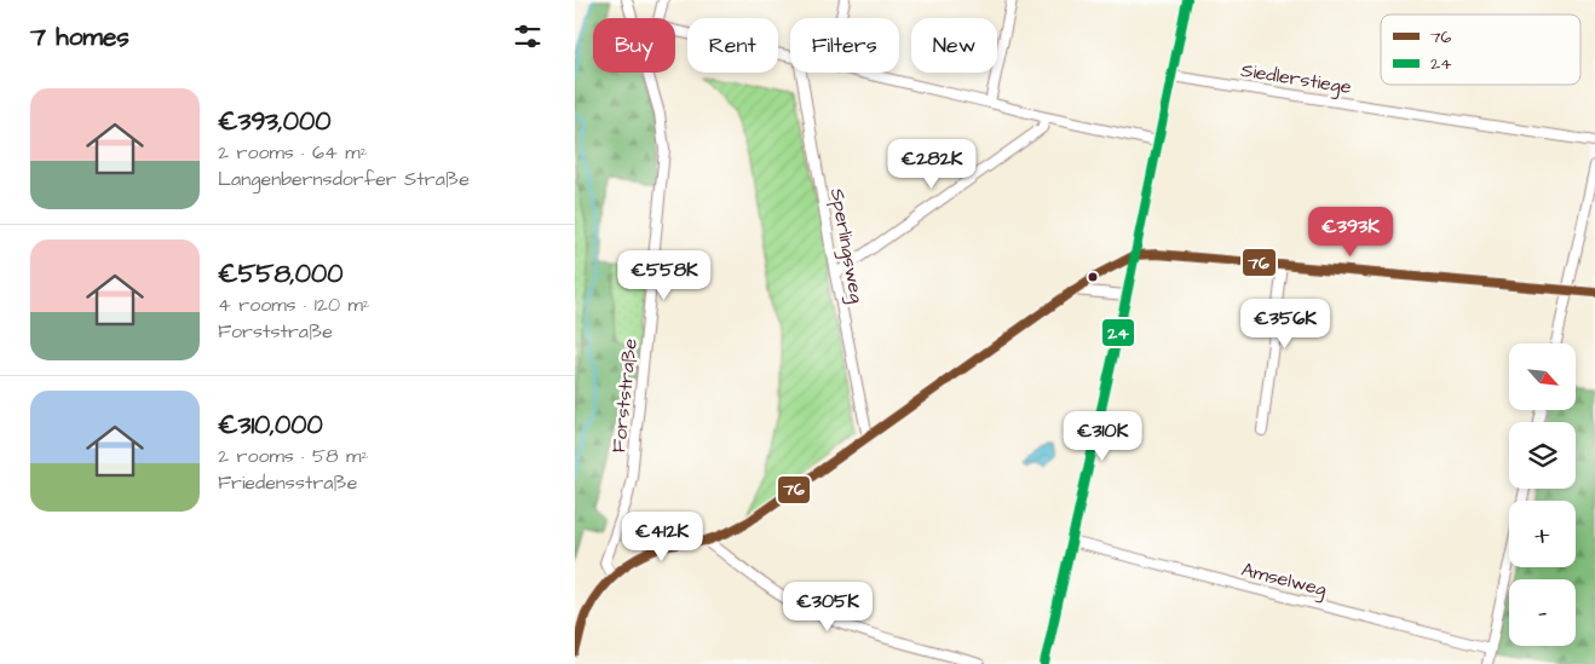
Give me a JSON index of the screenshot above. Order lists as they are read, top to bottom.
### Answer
{
  "streets": {
    "street": [
      "Siedlerstiege",
      "Sperlingsweg",
      "Forststraße",
      "Amselweg"
    ]
  },
  "lines": ["transit line 24", "transit line 76"],
  "legend": ["76", "24"],
  "north": "bottom right",
  "page": {
    "heading": "7 homes",
    "chip": [
      "Buy",
      "Rent",
      "Filters",
      "New"
    ],
    "list": [
      {
        "name": "€393,000",
        "note": "2 rooms · 64 m² · Langenbernsdorfer Straße"
      },
      {
        "name": "€558,000",
        "note": "4 rooms · 120 m² · Forststraße"
      },
      {
        "name": "€310,000",
        "note": "2 rooms · 58 m² · Friedensstraße"
      }
    ],
    "price": [
      "€282K",
      "€393K",
      "€558K",
      "€356K",
      "€310K",
      "€412K",
      "€305K"
    ],
    "map_buttons": ["+", "−"]
  }
}
